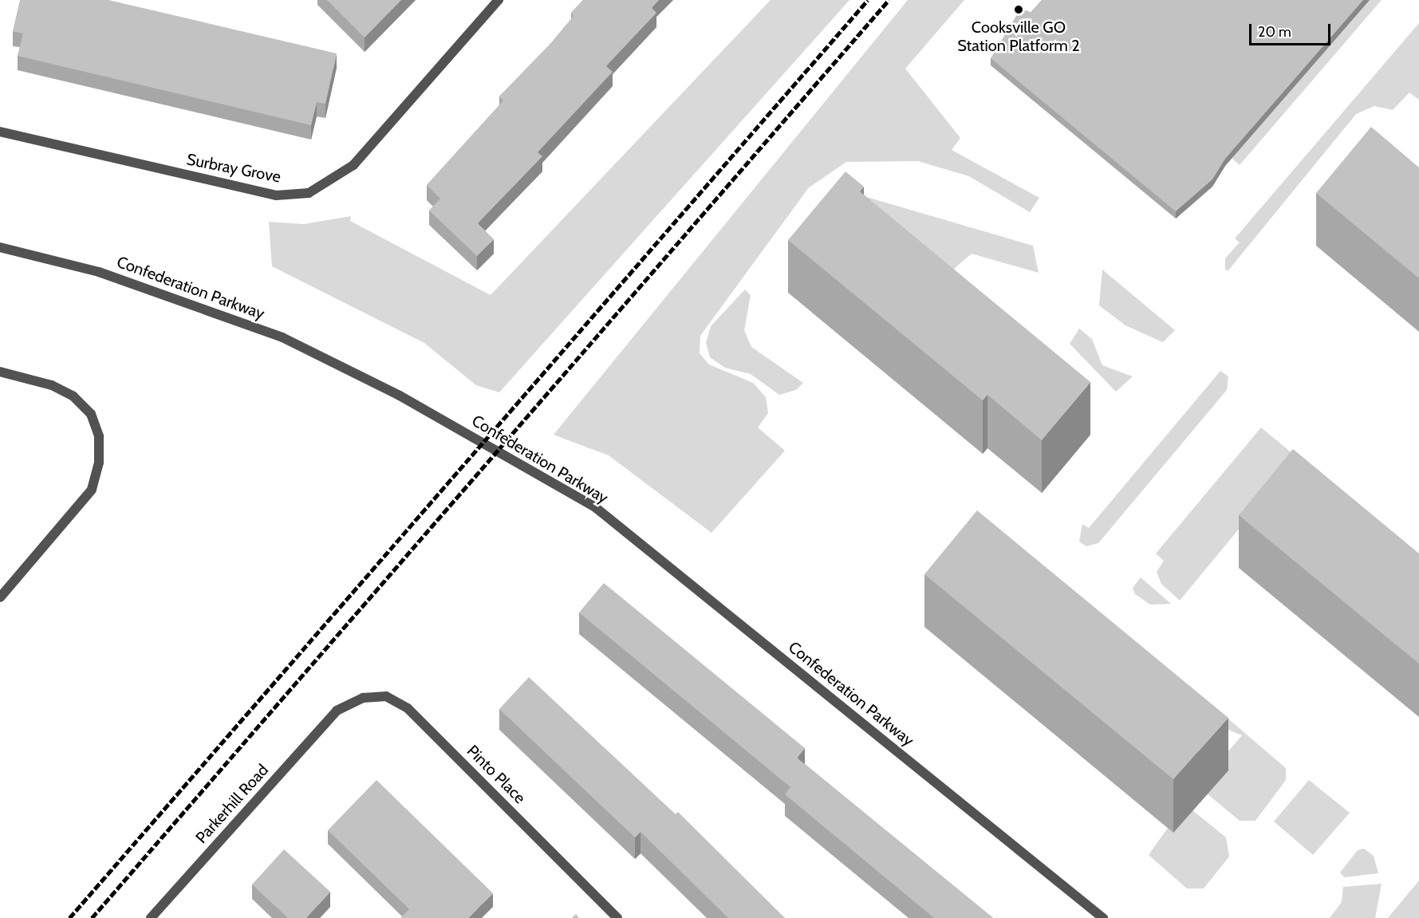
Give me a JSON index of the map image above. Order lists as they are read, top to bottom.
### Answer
{
  "streets": {
    "street": [
      "Surbray Grove",
      "Confederation Parkway",
      "Pinto Place",
      "Parkerhill Road"
    ]
  },
  "crossings": [
    ["Pinto Place", "Parkerhill Road"]
  ],
  "places": ["Cooksville GO Station Platform 2"],
  "scale_bar": "20 m"
}
